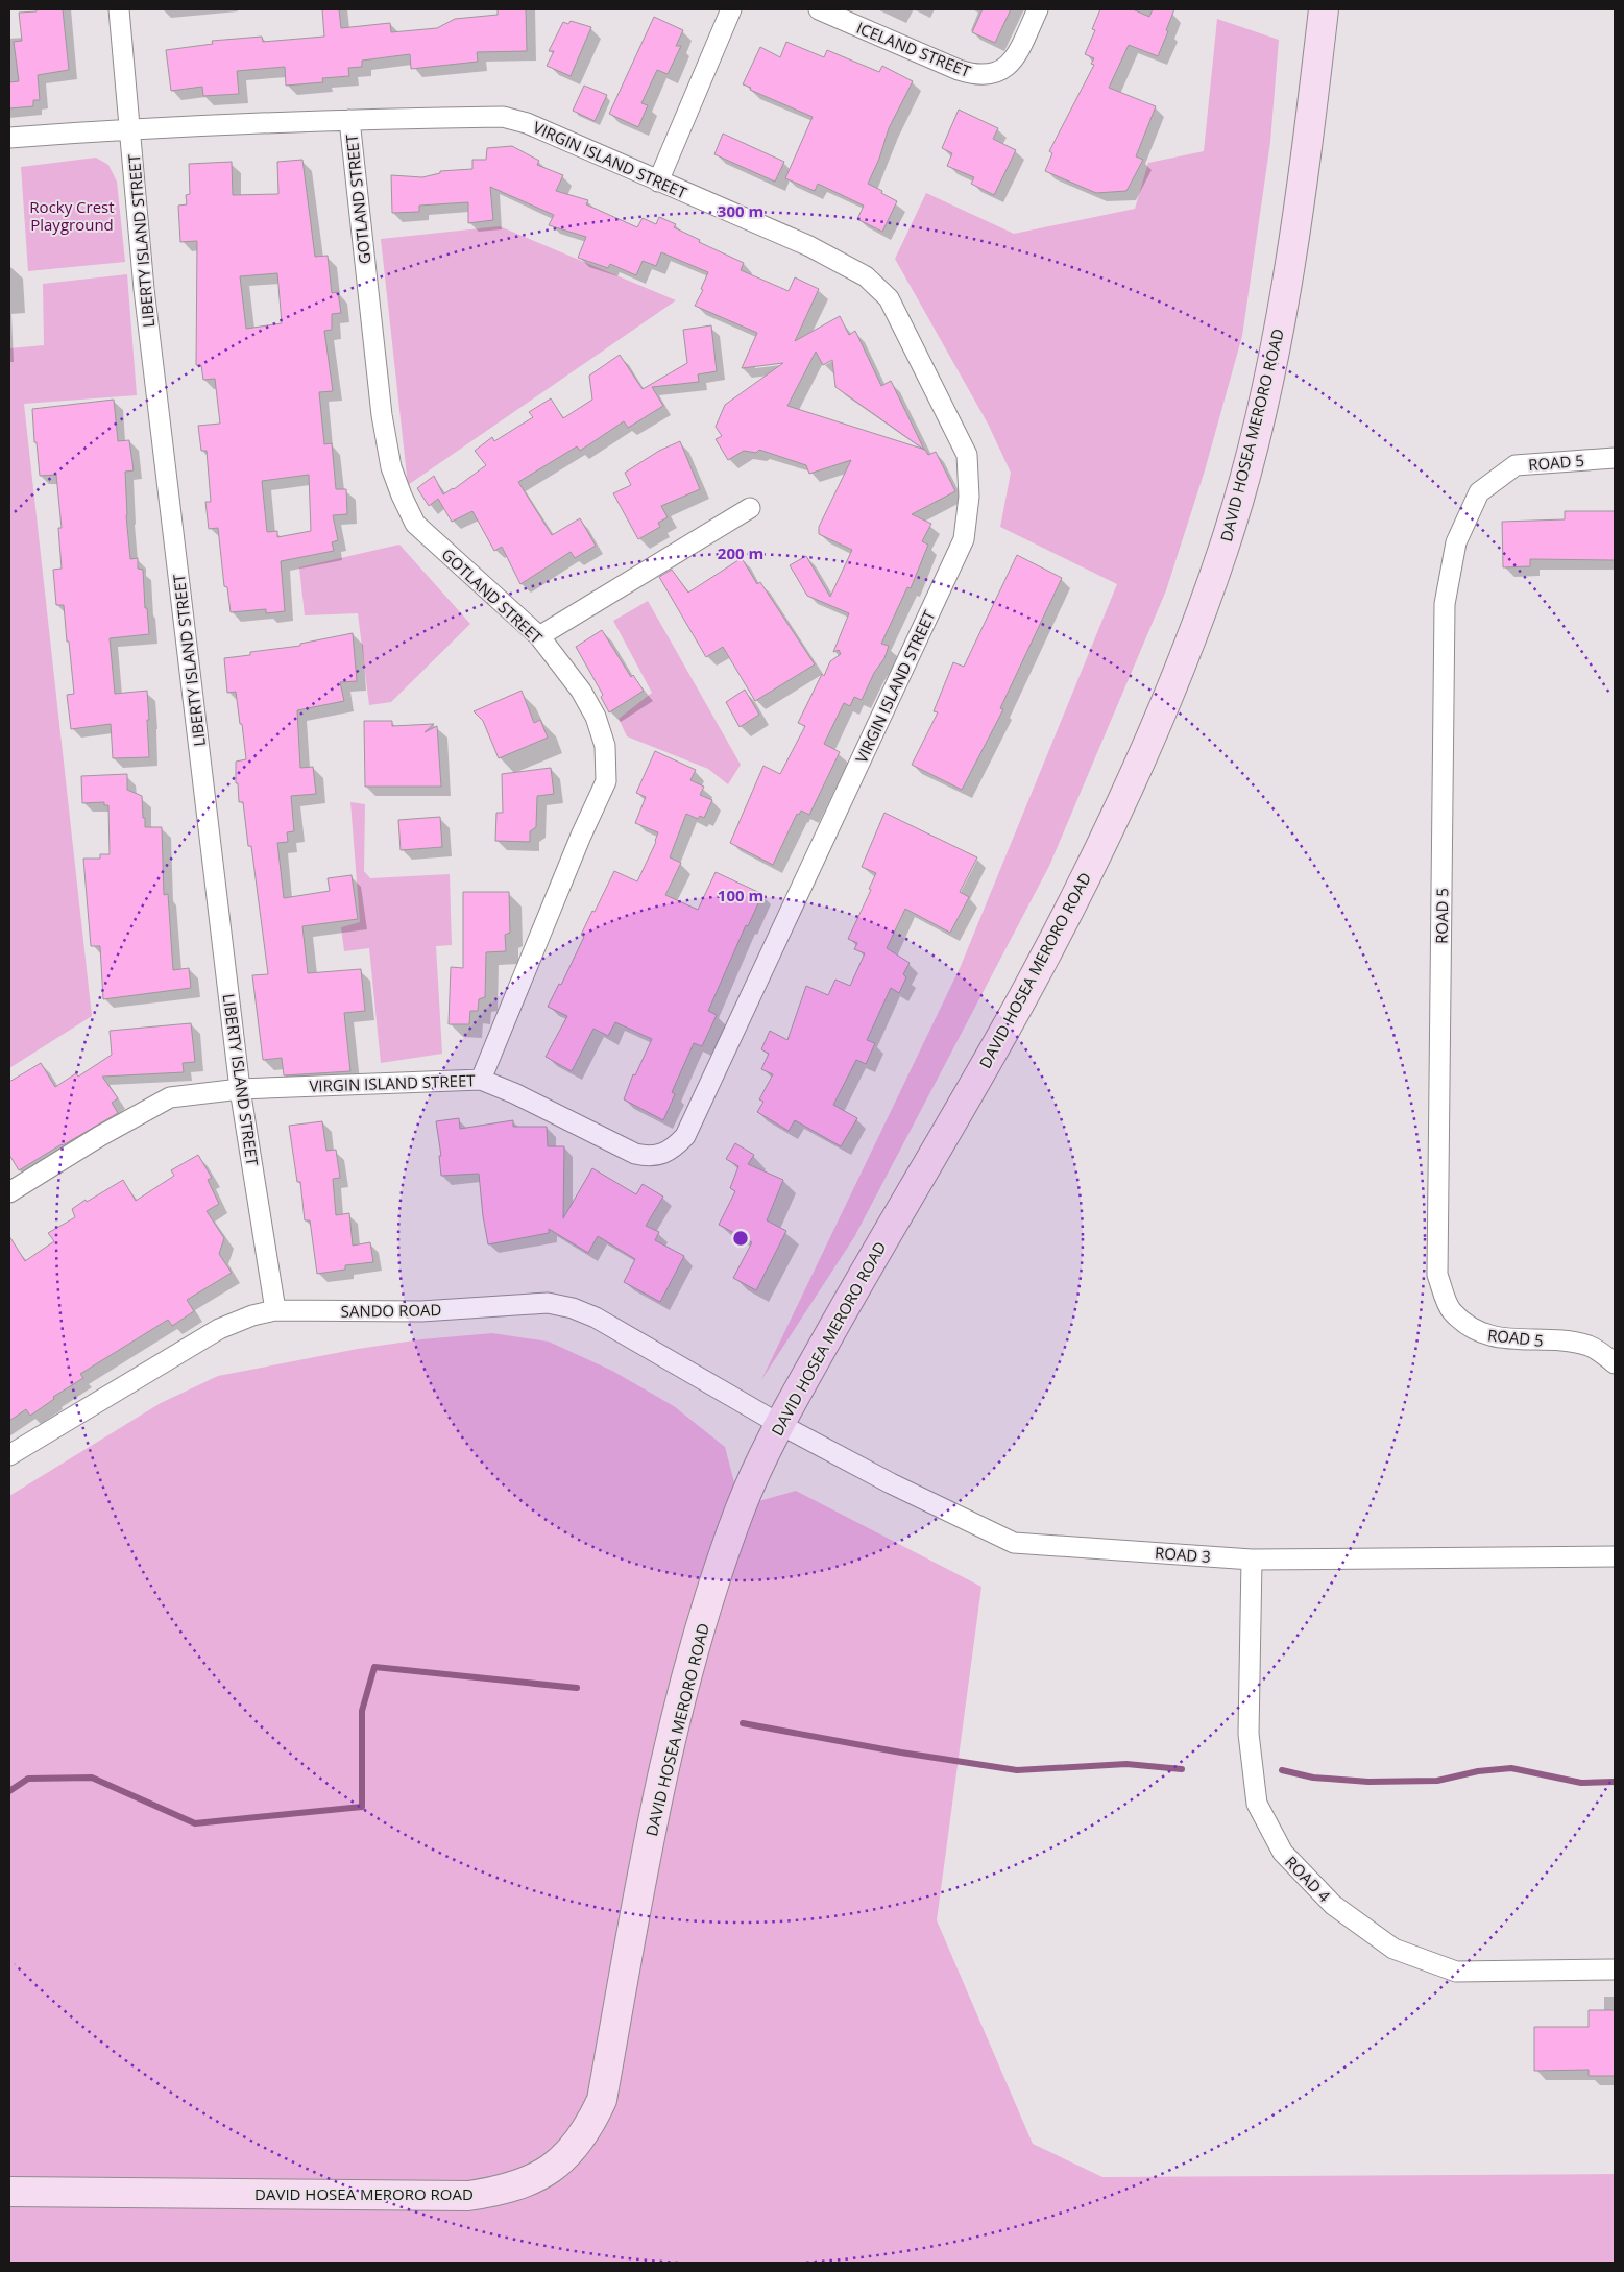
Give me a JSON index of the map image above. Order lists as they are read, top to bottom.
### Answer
{
  "streets": {
    "main road": ["DAVID HOSEA MERORO ROAD"],
    "street": [
      "ICELAND STREET",
      "VIRGIN ISLAND STREET",
      "GOTLAND STREET",
      "LIBERTY ISLAND STREET",
      "ROAD 5",
      "SANDO ROAD",
      "ROAD 3",
      "ROAD 4"
    ]
  },
  "crossings": [
    ["VIRGIN ISLAND STREET", "GOTLAND STREET"],
    ["VIRGIN ISLAND STREET", "LIBERTY ISLAND STREET"],
    ["LIBERTY ISLAND STREET", "SANDO ROAD"],
    ["DAVID HOSEA MERORO ROAD", "SANDO ROAD"],
    ["DAVID HOSEA MERORO ROAD", "ROAD 3"],
    ["SANDO ROAD", "ROAD 3"],
    ["ROAD 3", "ROAD 4"]
  ],
  "parks": ["Rocky Crest Playground"],
  "rings": ["300 m", "200 m", "100 m"]
}
